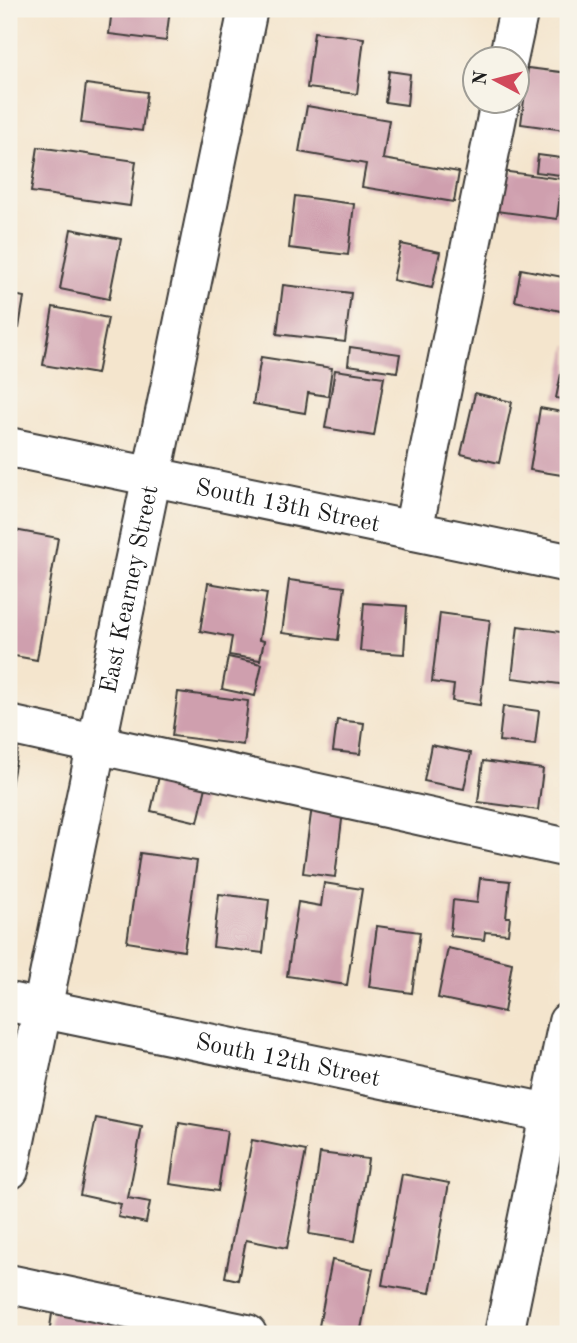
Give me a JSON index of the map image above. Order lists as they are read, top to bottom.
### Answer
{
  "streets": {
    "street": ["South 13th Street", "East Kearney Street", "South 12th Street"]
  },
  "crossings": [
    ["South 13th Street", "East Kearney Street"],
    ["East Kearney Street", "South 12th Street"]
  ],
  "north": "left"
}
